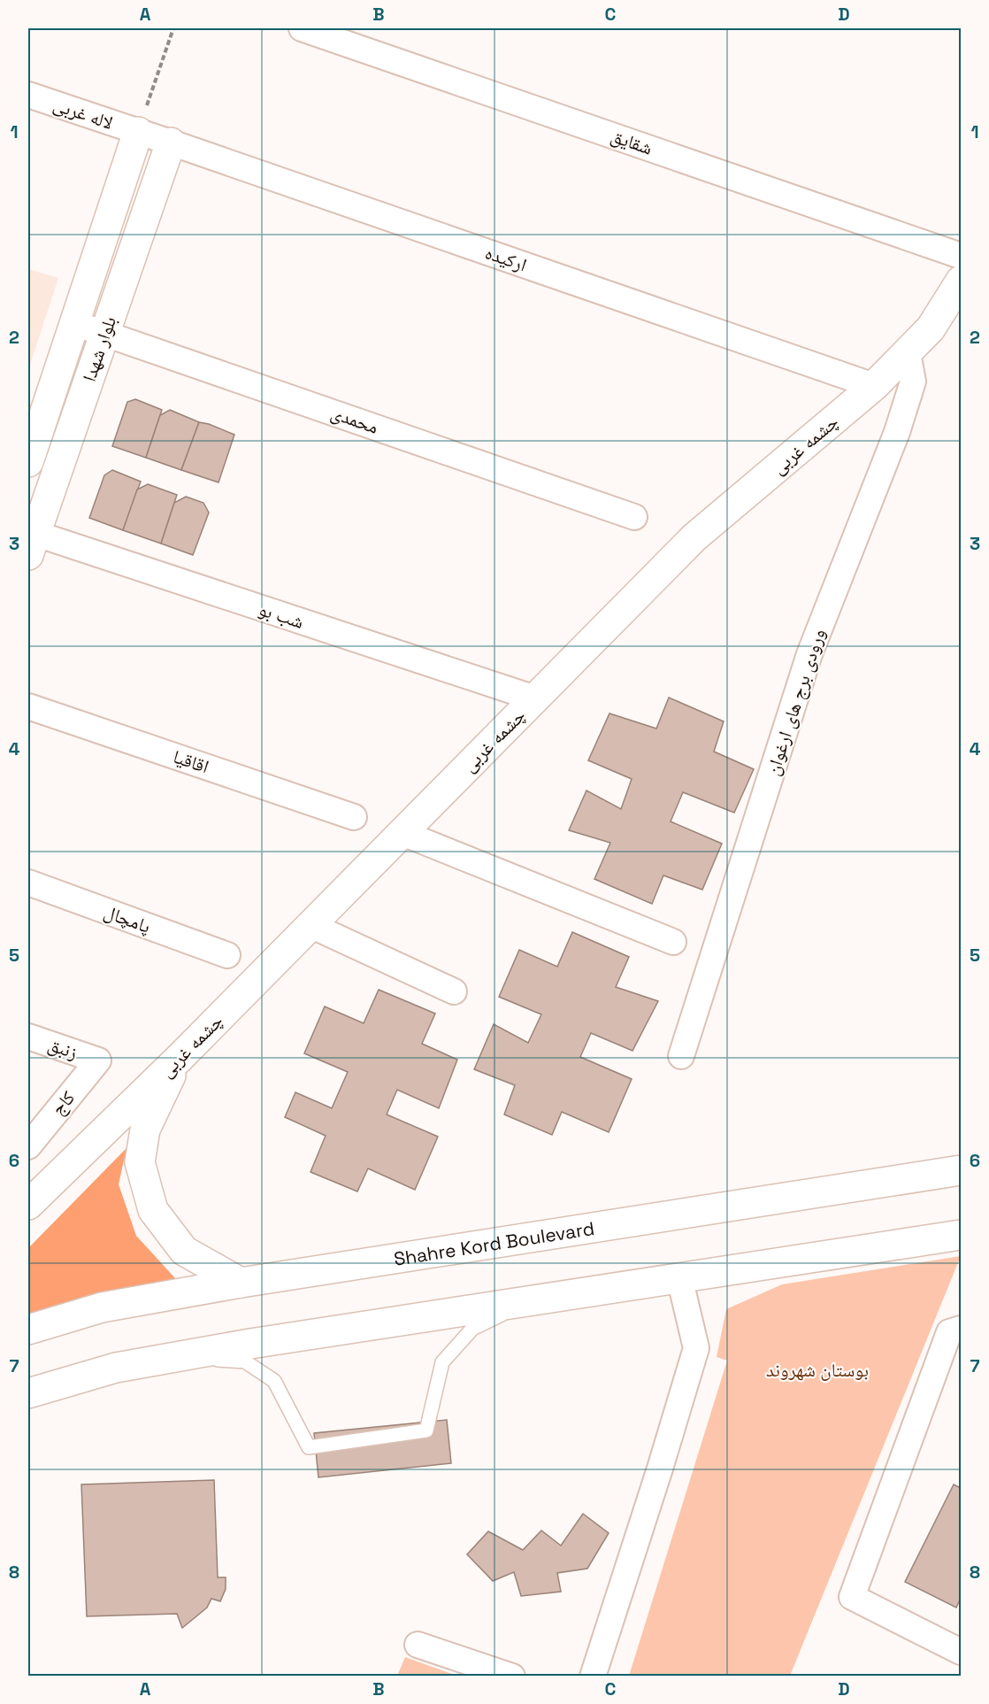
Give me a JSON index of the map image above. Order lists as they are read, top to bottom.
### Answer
{
  "streets": {
    "street": [
      "لاله غربی",
      "شقایق",
      "ارکیده",
      "بلوار شهدا",
      "محمدی",
      "چشمه غربی",
      "شب بو",
      "ورودی برج های ارغوان",
      "اقاقیا",
      "پامچال",
      "زنبق",
      "کاج",
      "Shahre Kord Boulevard"
    ]
  },
  "crossings": [
    ["لاله غربی", "ارکیده"],
    ["لاله غربی", "بلوار شهدا"],
    ["ارکیده", "بلوار شهدا"],
    ["ارکیده", "چشمه غربی"],
    ["بلوار شهدا", "محمدی"],
    ["بلوار شهدا", "شب بو"],
    ["چشمه غربی", "شب بو"],
    ["چشمه غربی", "ورودی برج های ارغوان"],
    ["زنبق", "کاج"]
  ],
  "parks": ["بوستان شهروند"],
  "grid": {
    "columns": [
      "A",
      "B",
      "C",
      "D"
    ],
    "rows": [
      "1",
      "2",
      "3",
      "4",
      "5",
      "6",
      "7",
      "8"
    ]
  }
}
